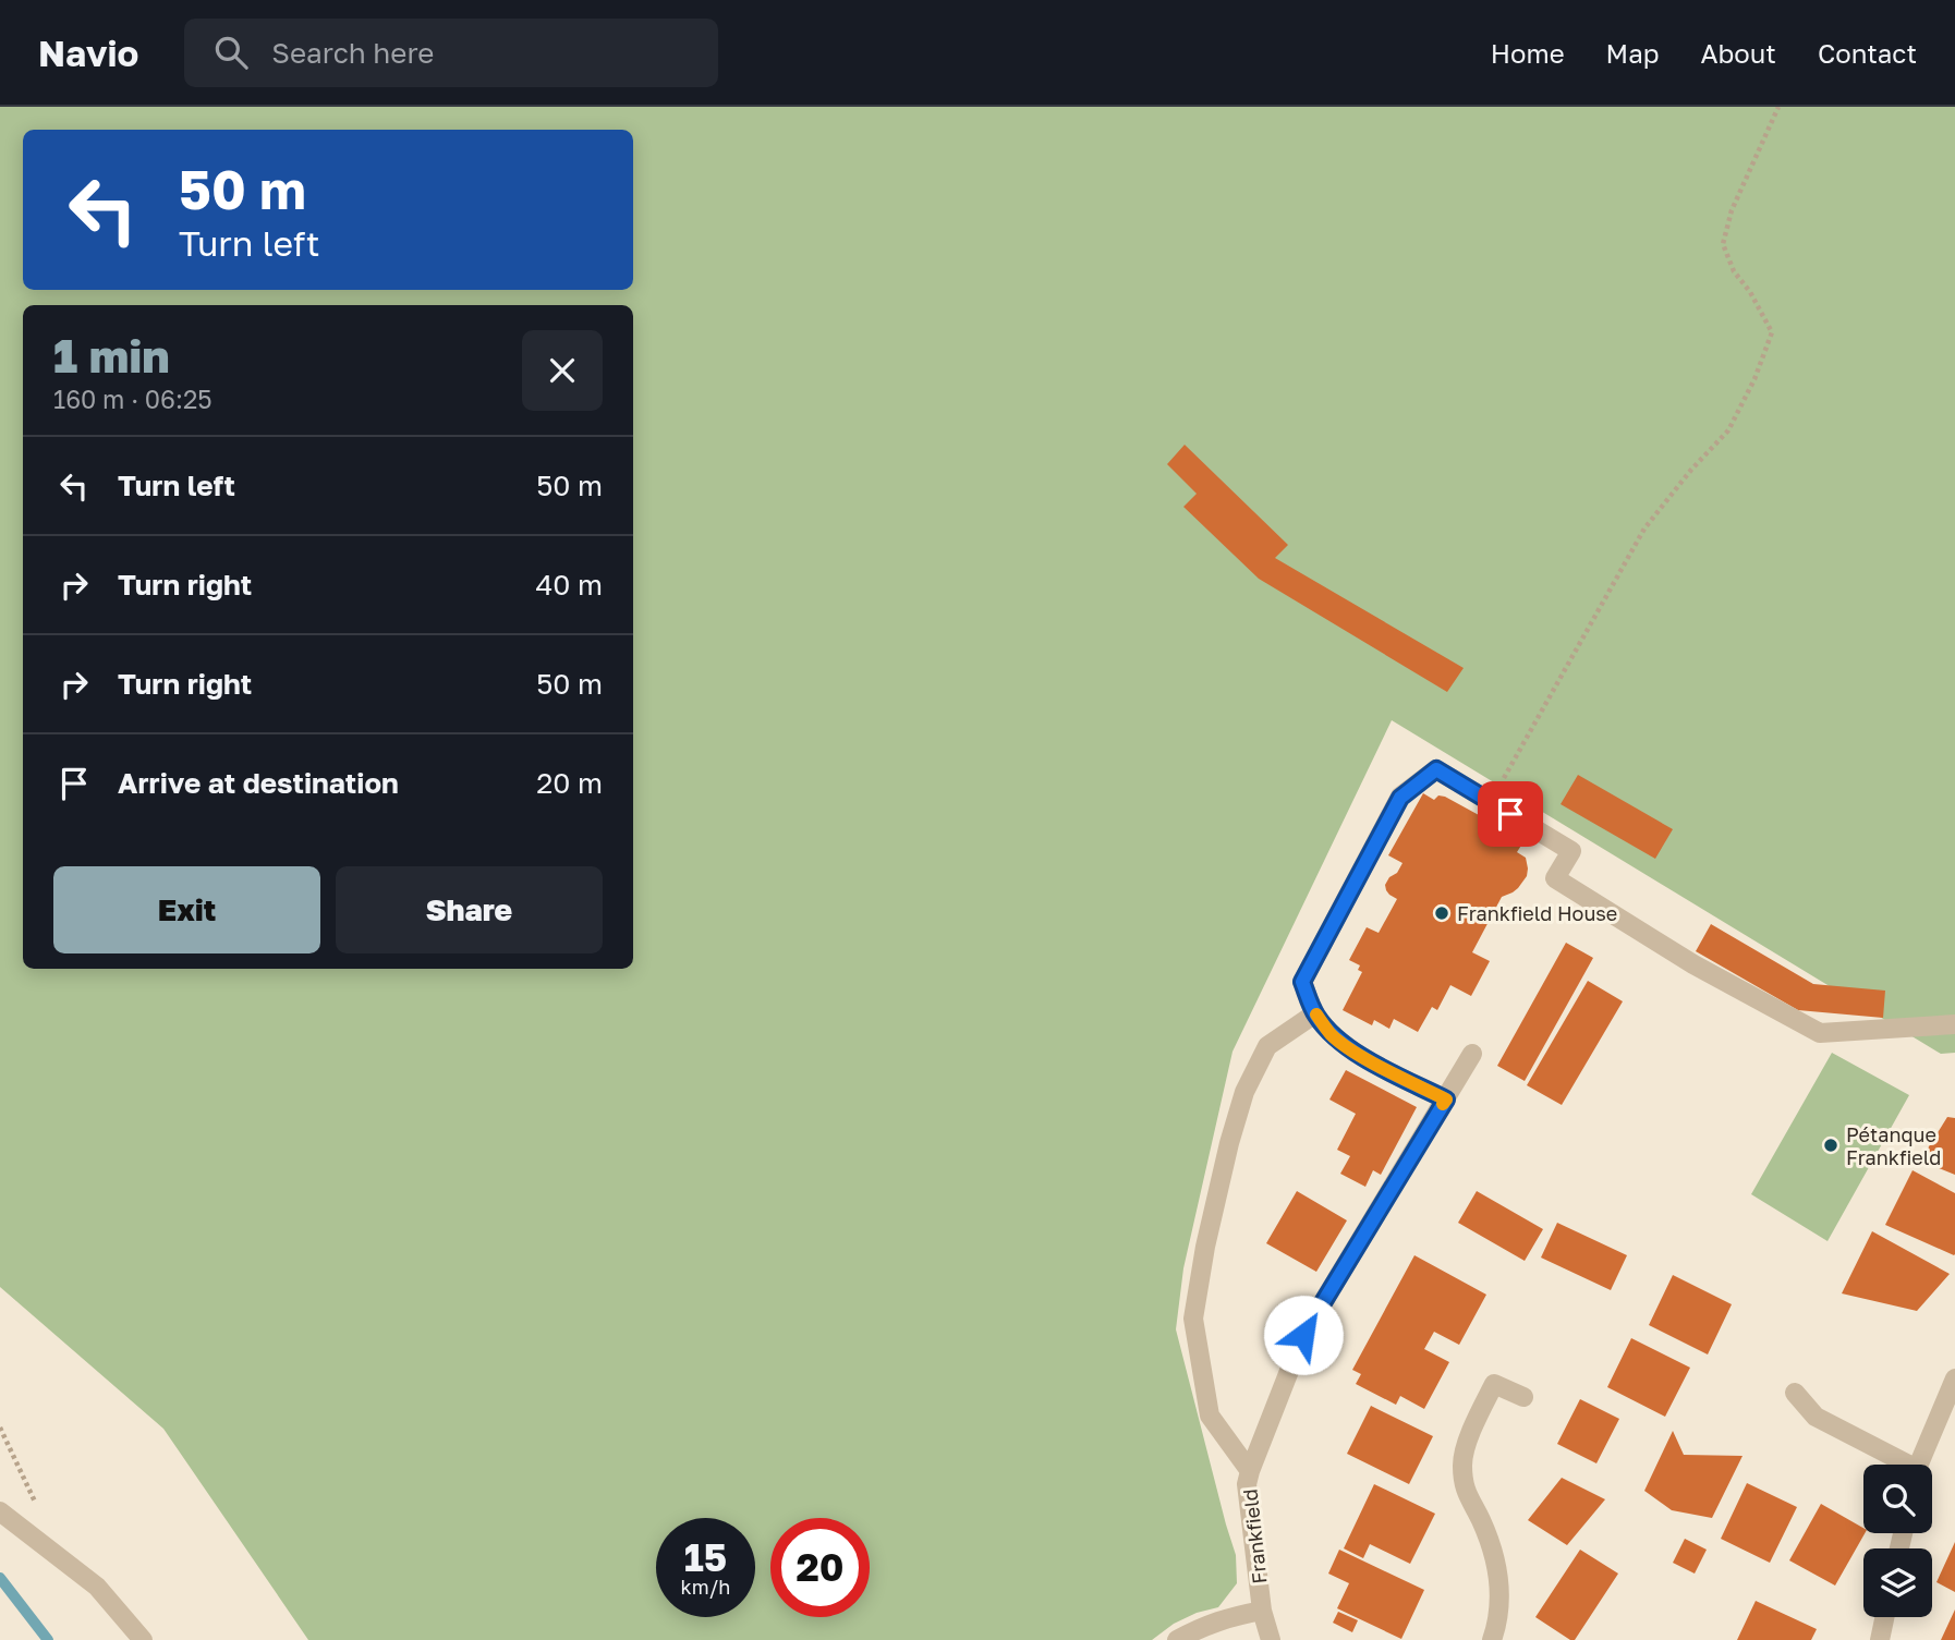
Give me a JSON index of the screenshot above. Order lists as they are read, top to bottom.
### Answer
{
  "streets": {
    "street": ["Frankfield"]
  },
  "places": ["Frankfield House", "Pétanque Frankfield"],
  "page": {
    "header": "Navio",
    "search": "Search here",
    "nav": [
      "Home",
      "Map",
      "About",
      "Contact"
    ],
    "turn": ["50 m", "Turn left"],
    "heading": ["1 min", "160 m · 06:25"],
    "list": [
      {
        "name": "Turn left",
        "value": "50 m"
      },
      {
        "name": "Turn right",
        "value": "40 m"
      },
      {
        "name": "Turn right",
        "value": "50 m"
      },
      {
        "name": "Arrive at destination",
        "value": "20 m"
      }
    ],
    "buttons": ["Exit", "Share"],
    "speed": "15 km/h",
    "limit": "20"
  }
}
